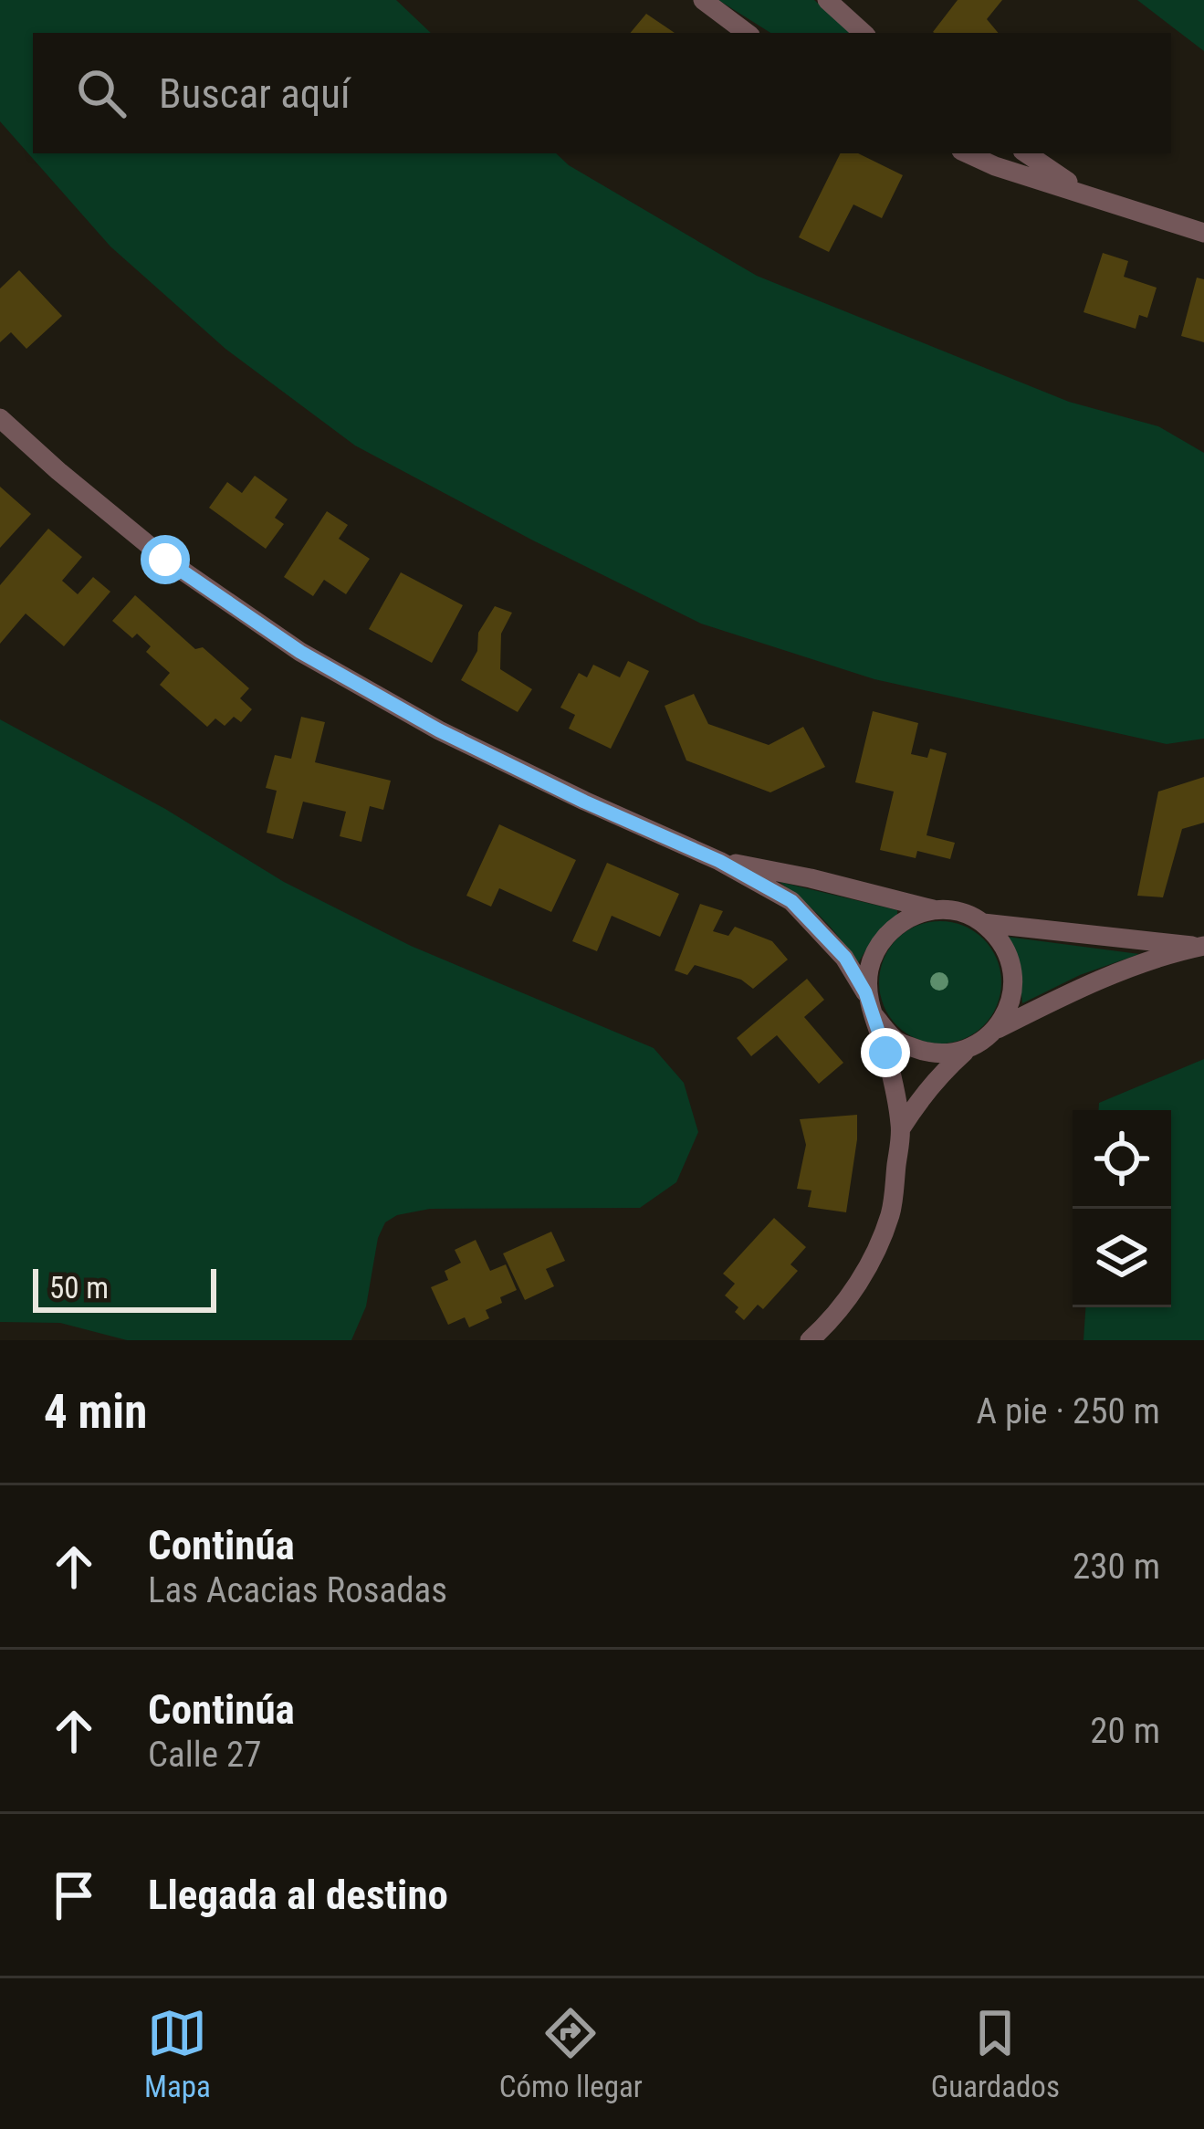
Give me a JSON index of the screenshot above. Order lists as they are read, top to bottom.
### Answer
{
  "scale_bar": "50 m",
  "page": {
    "search": "Buscar aquí",
    "scale": "50 m",
    "heading": ["4 min", "A pie · 250 m"],
    "list": [
      ["Continúa", "Las Acacias Rosadas", "230 m"],
      ["Continúa", "Calle 27", "20 m"],
      "Llegada al destino"
    ],
    "nav": ["Mapa", "Cómo llegar", "Guardados"]
  }
}
